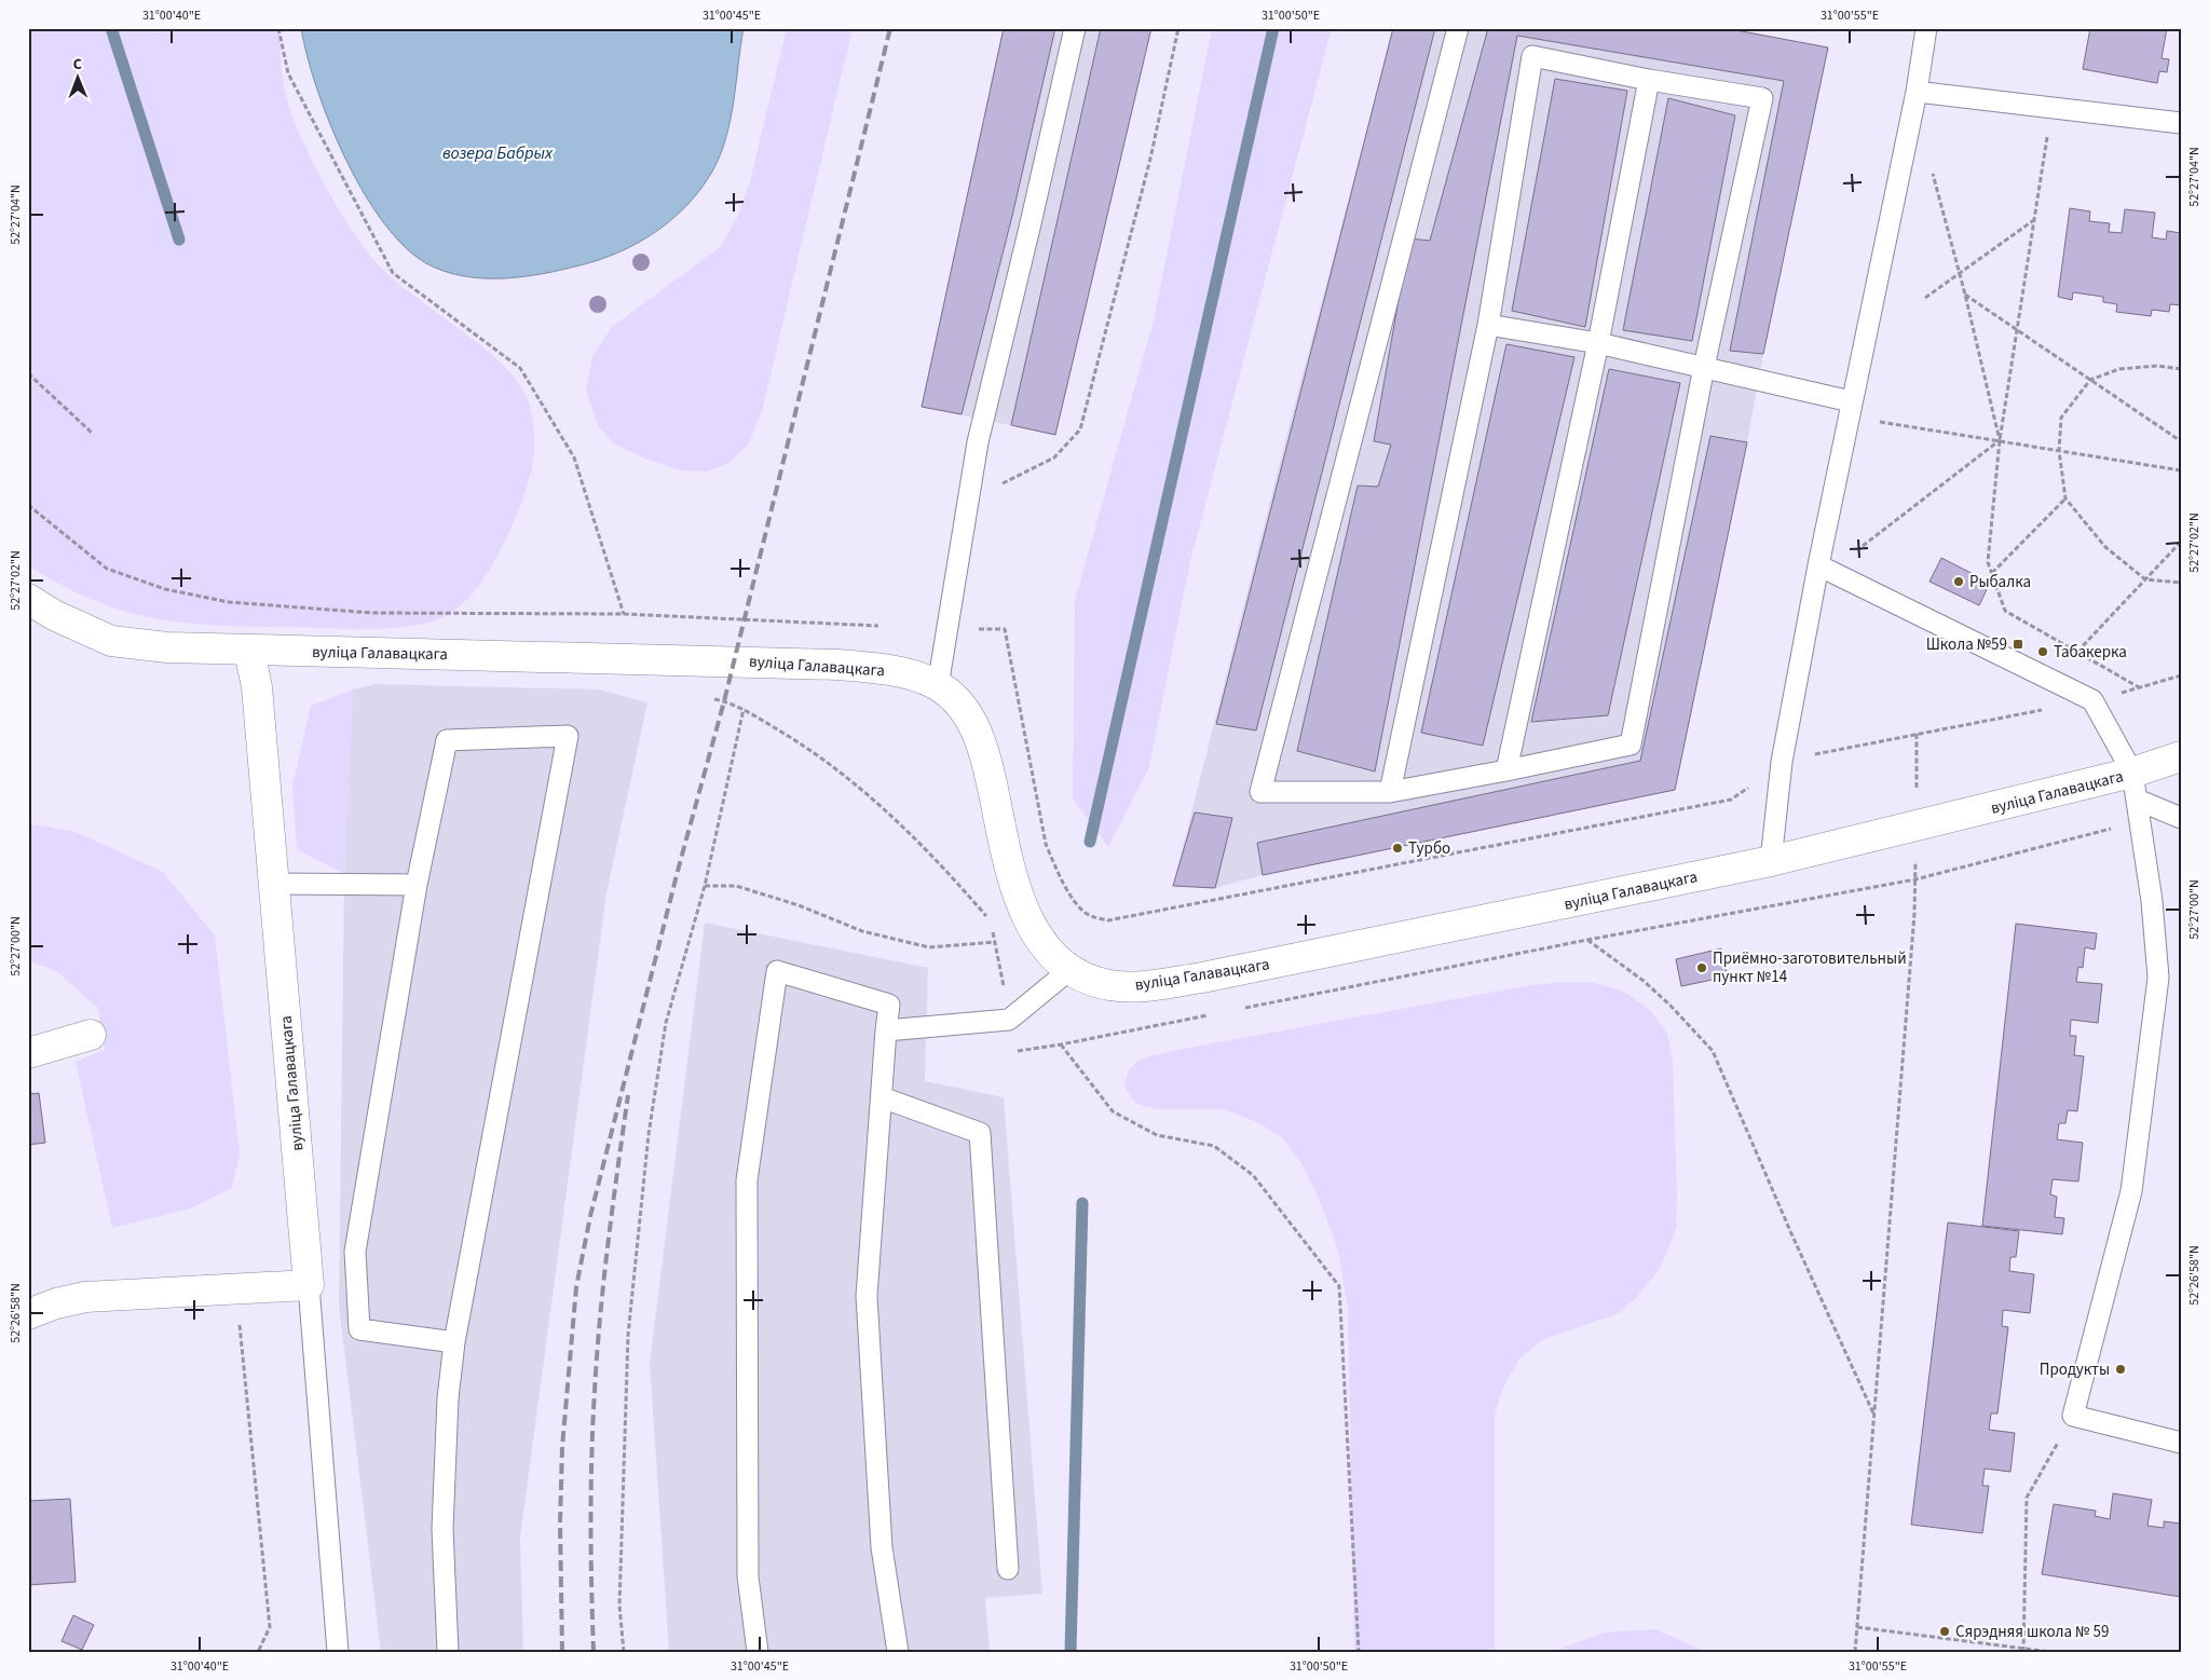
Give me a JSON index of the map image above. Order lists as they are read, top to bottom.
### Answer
{
  "streets": {
    "street": ["вуліца Галавацкага"]
  },
  "water": ["возера Бабрых"],
  "places": {
    "other": [
      "Рыбалка",
      "Табакерка",
      "Турбо",
      "Приёмно-заготовительный пункт №14",
      "Продукты",
      "Сярэдняя школа № 59"
    ],
    "transit": ["Школа №59"]
  },
  "north": "top",
  "coordinates": [
    "31°00'40\"E",
    "31°00'45\"E",
    "31°00'50\"E",
    "31°00'55\"E",
    "52°27'04\"N",
    "52°27'02\"N",
    "52°27'00\"N",
    "52°26'58\"N"
  ]
}
